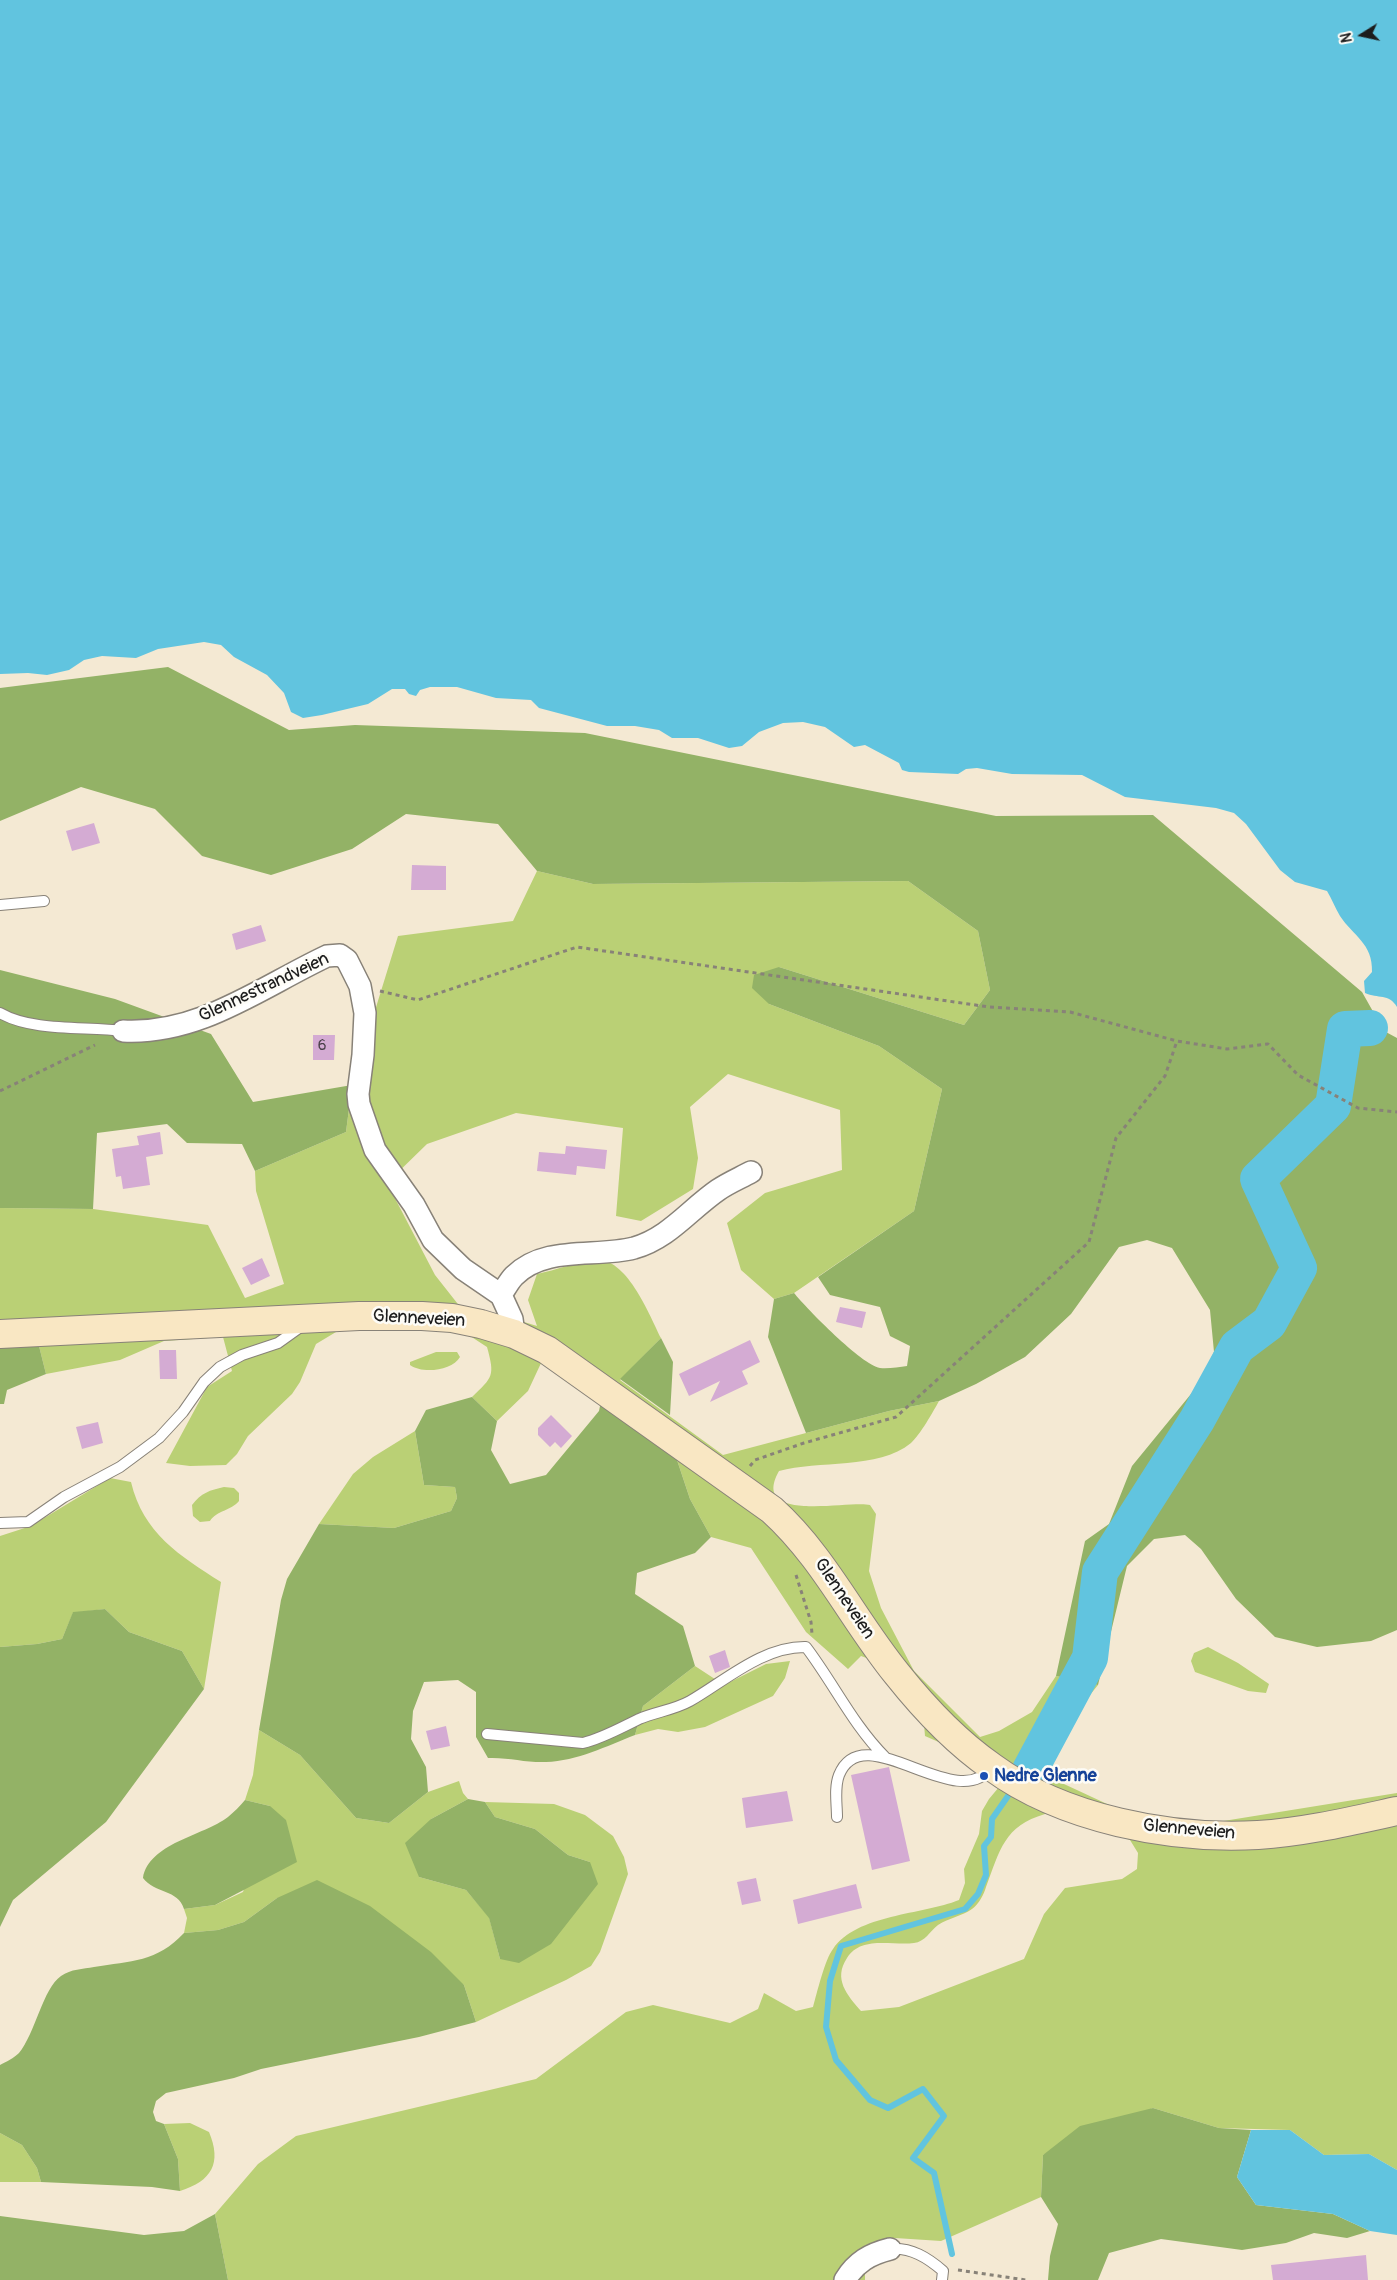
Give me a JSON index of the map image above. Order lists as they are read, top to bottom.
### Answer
{
  "streets": {
    "main road": ["Glenneveien"],
    "street": ["Glennestrandveien"]
  },
  "places": ["Nedre Glenne"],
  "house_numbers": ["6"],
  "north": "left"
}
